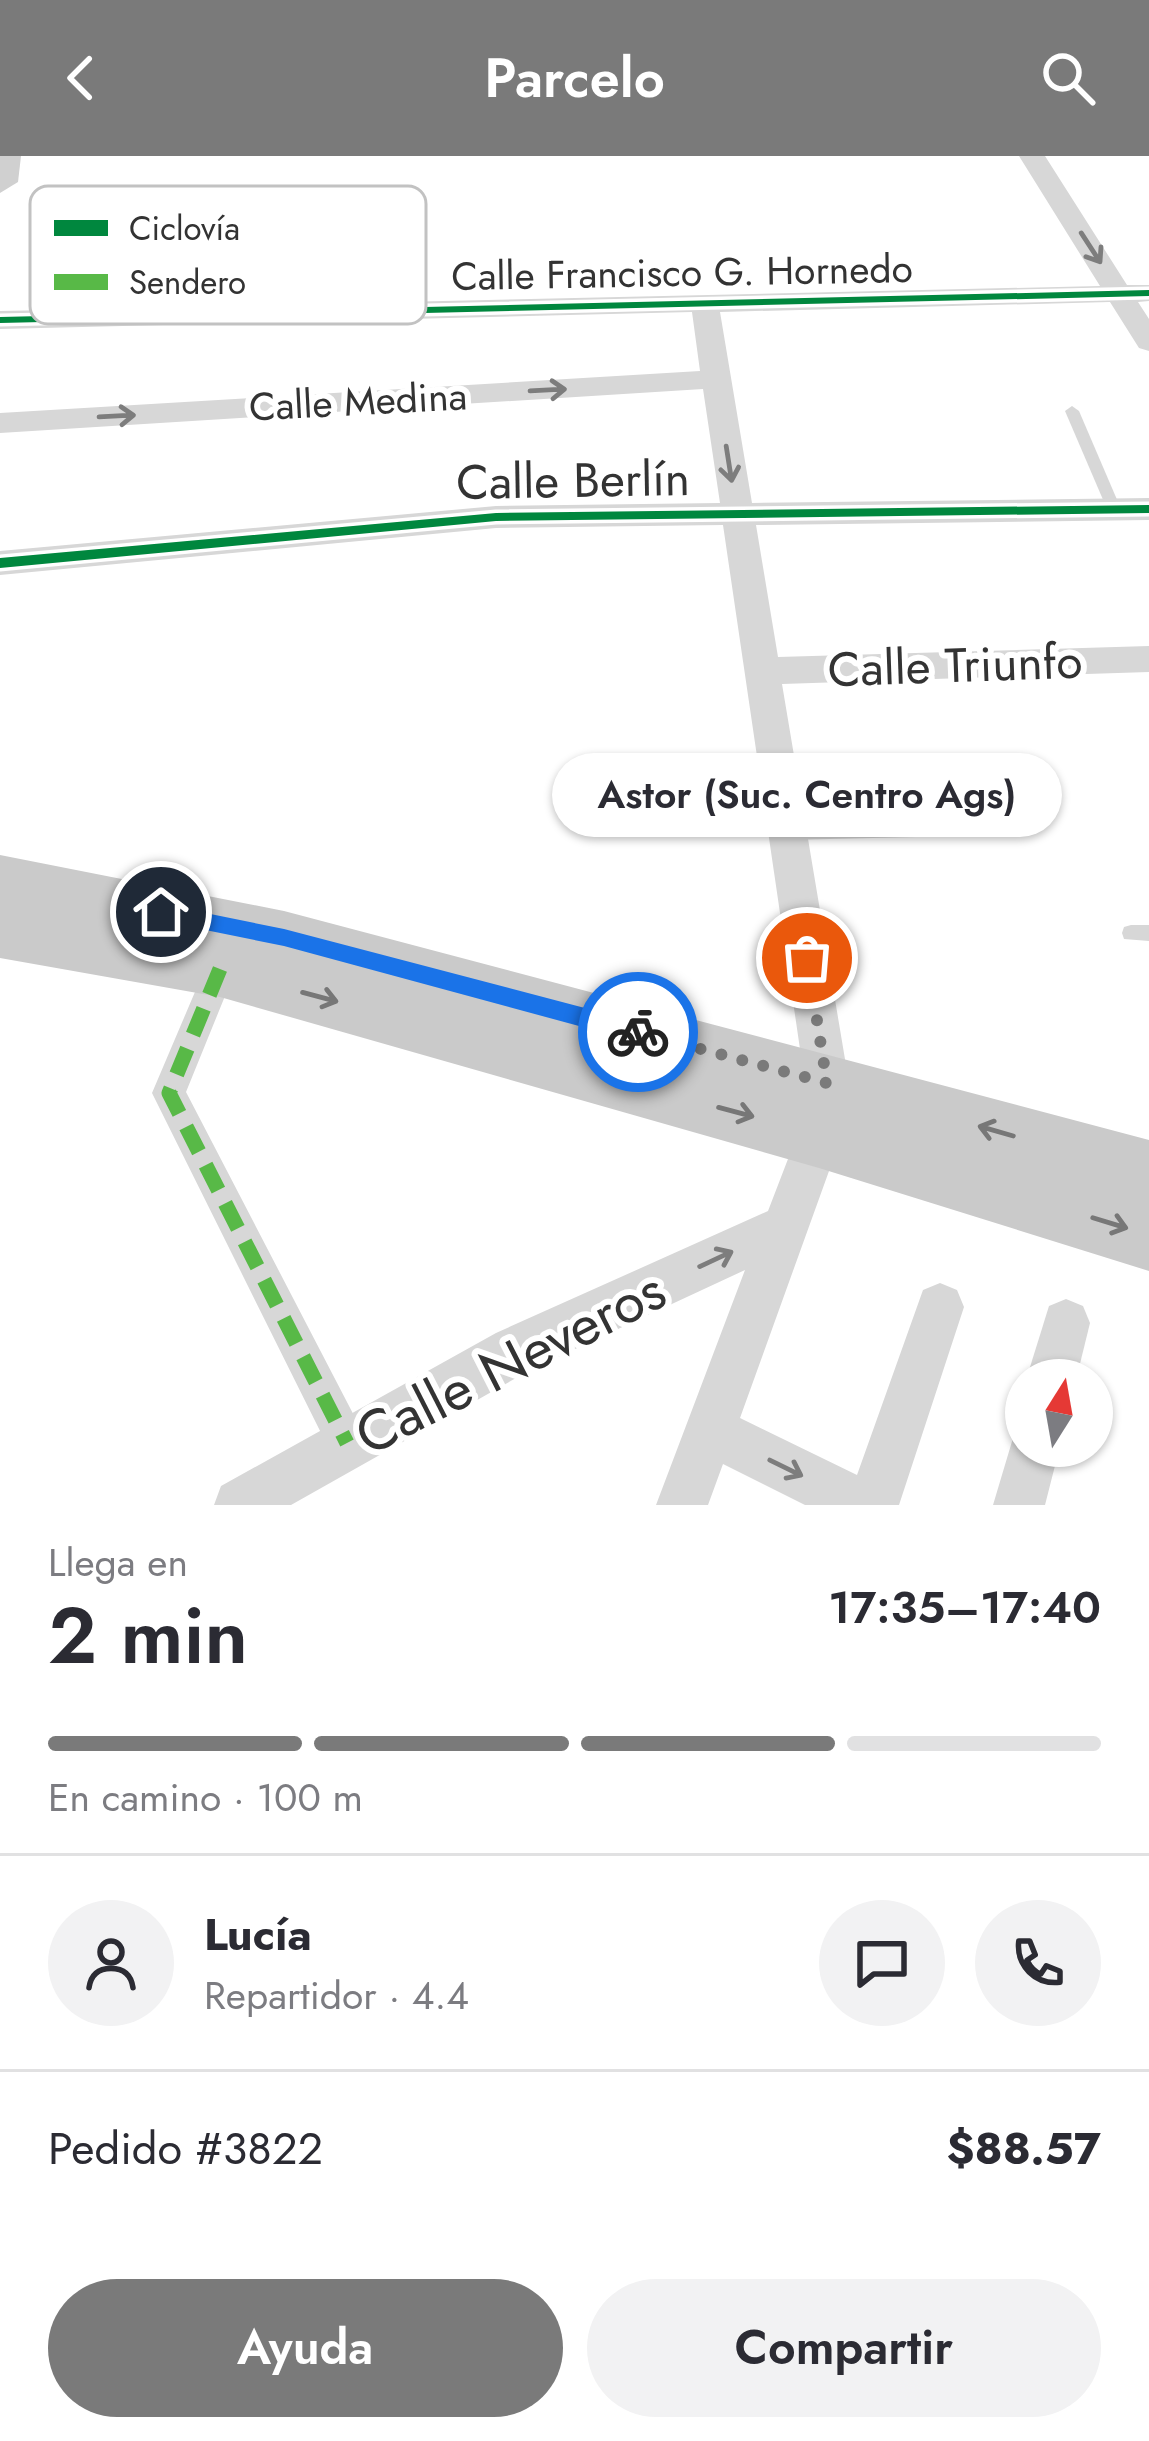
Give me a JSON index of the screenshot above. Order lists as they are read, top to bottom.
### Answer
{
  "streets": {
    "street": [
      "Calle Francisco G. Hornedo",
      "Calle Medina",
      "Calle Berlín",
      "Calle Triunfo",
      "Calle Neveros"
    ]
  },
  "one_way": ["Calle Medina", "Calle Neveros"],
  "places": ["Astor (Suc. Centro Ags)"],
  "legend": ["Ciclovía", "Sendero"],
  "north": "top",
  "page": {
    "header": "Parcelo",
    "bubble": "Astor (Suc. Centro Ags)",
    "heading": ["2 min", "Llega en", "17:35–17:40"],
    "panel": [
      "Lucía",
      "Repartidor · 4.4",
      "Pedido #3822",
      "$88.57"
    ],
    "bar": "En camino · 100 m",
    "buttons": ["Ayuda", "Compartir"]
  }
}
